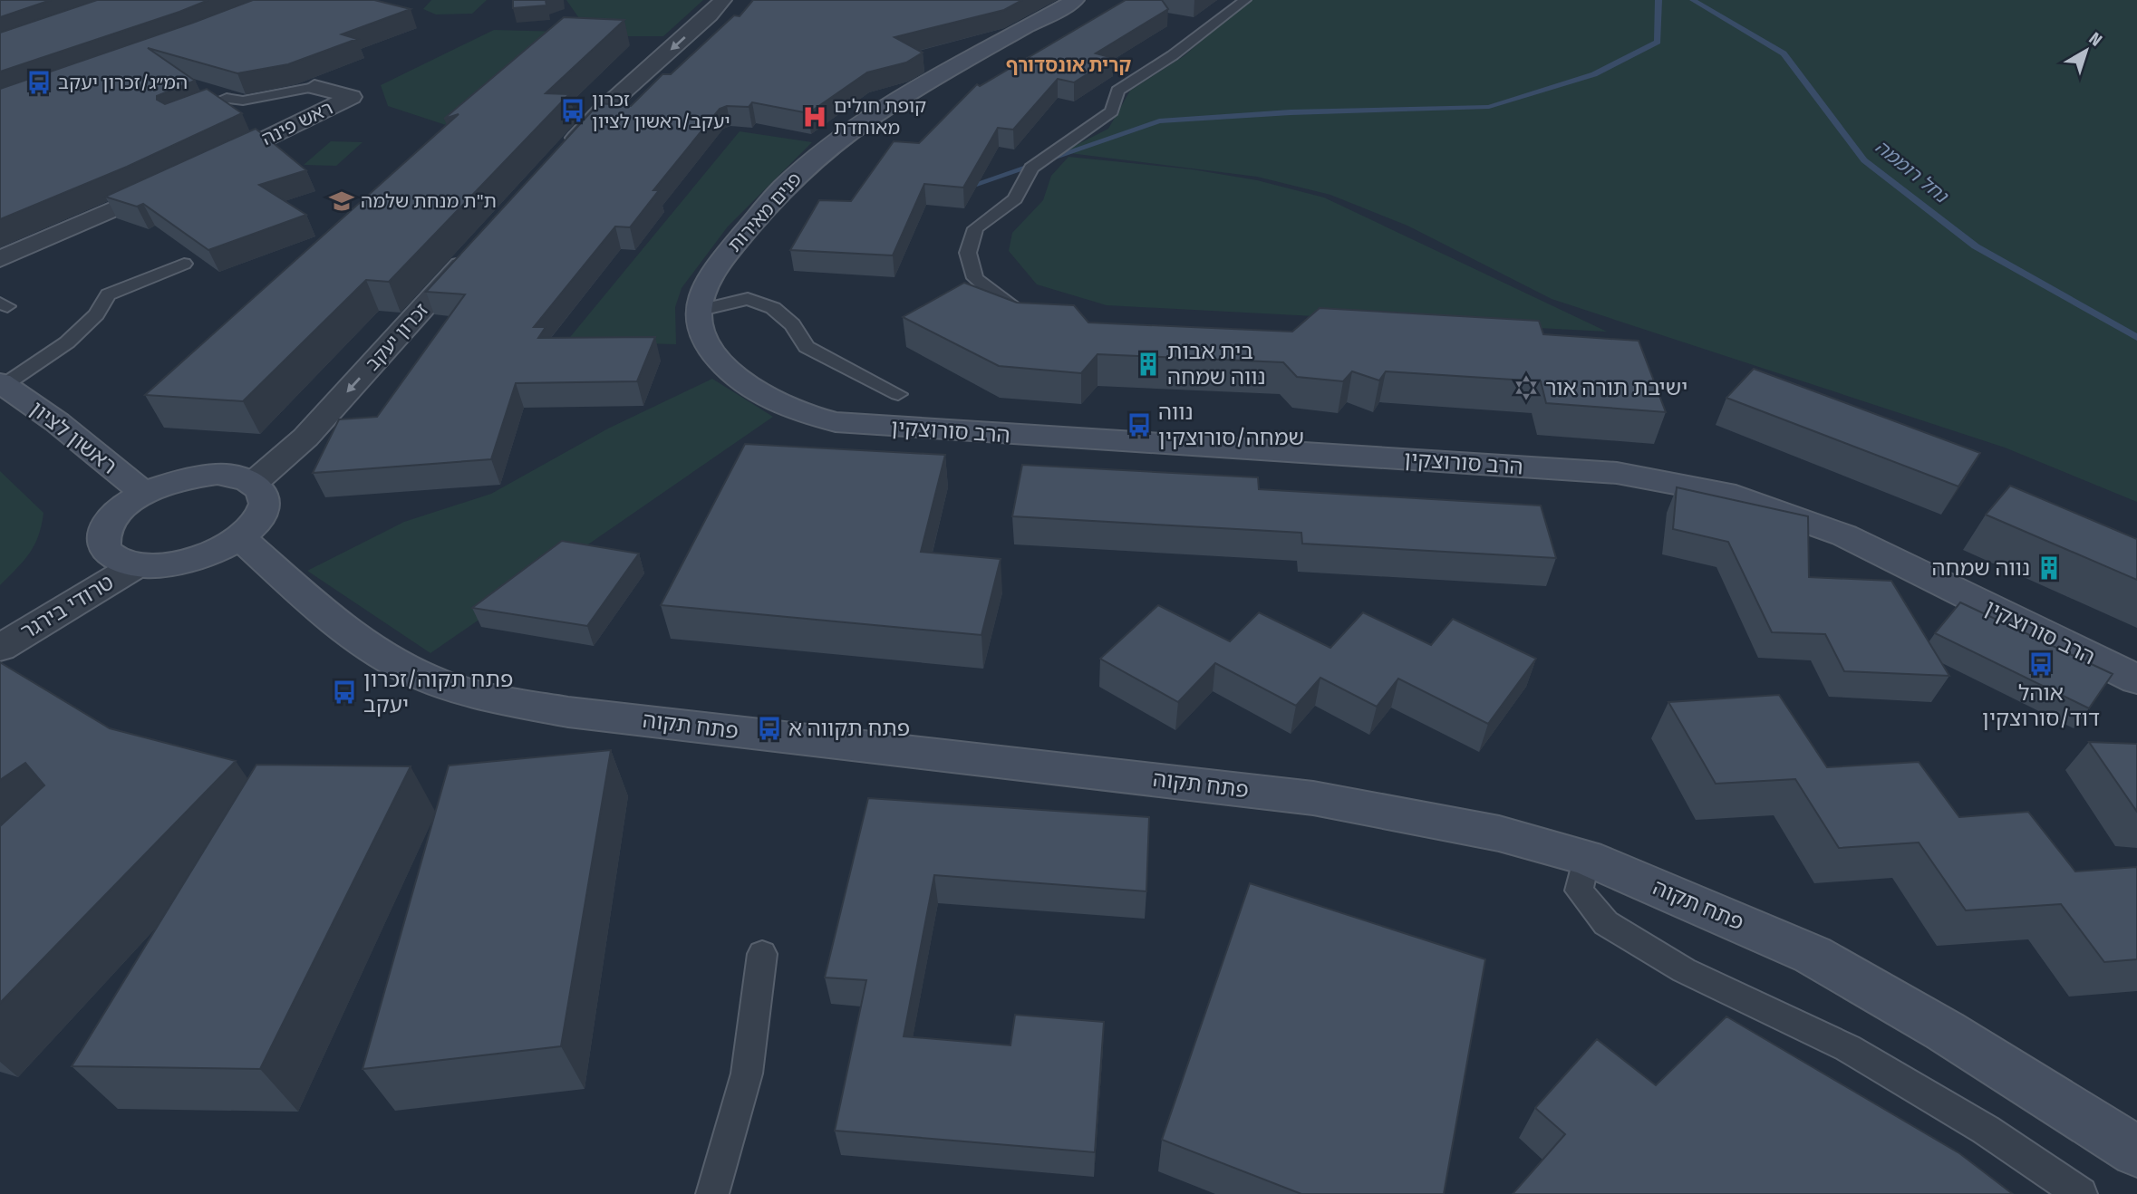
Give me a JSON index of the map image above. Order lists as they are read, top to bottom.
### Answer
{
  "streets": {
    "street": [
      "ראש פינה",
      "פנים מאירות",
      "זכרון יעקב",
      "הרב סורוצקין",
      "ראשון לציון",
      "טרודי בירגר",
      "פתח תקוה"
    ]
  },
  "crossings": [
    ["פנים מאירות", "הרב סורוצקין"]
  ],
  "districts": ["קרית אונסדורף"],
  "water": ["נחל רוממה"],
  "places": {
    "bus stop": [
      "המ״ג/זכרון יעקב",
      "זכרון יעקב/ראשון לציון",
      "נווה שמחה/סורוצקין",
      "אוהל דוד/סורוצקין",
      "פתח תקוה/זכרון יעקב",
      "פתח תקווה א"
    ],
    "hospital": ["קופת חולים מאוחדת"],
    "school or university": ["ת\"ת מנחת שלמה"],
    "building": ["בית אבות נווה שמחה", "נווה שמחה"],
    "synagogue": ["ישיבת תורה אור"]
  },
  "north": "top right"
}
